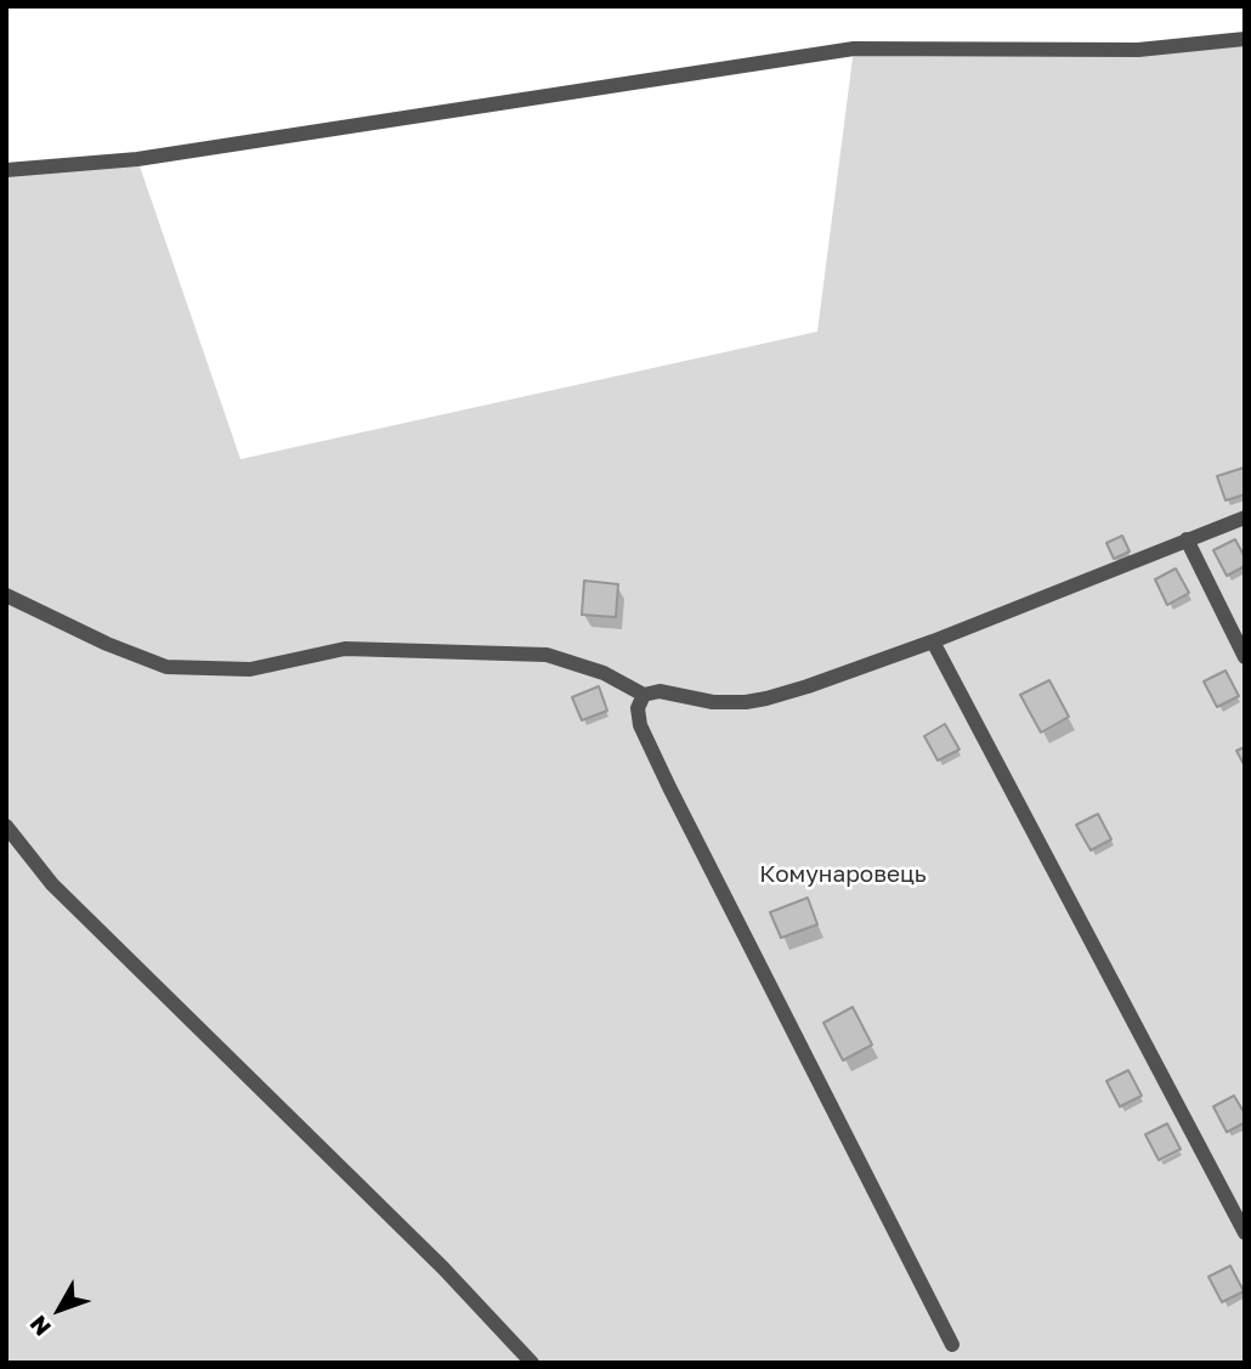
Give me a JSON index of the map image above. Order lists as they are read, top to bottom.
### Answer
{
  "parks": ["Комунаровець"],
  "north": "bottom left"
}
